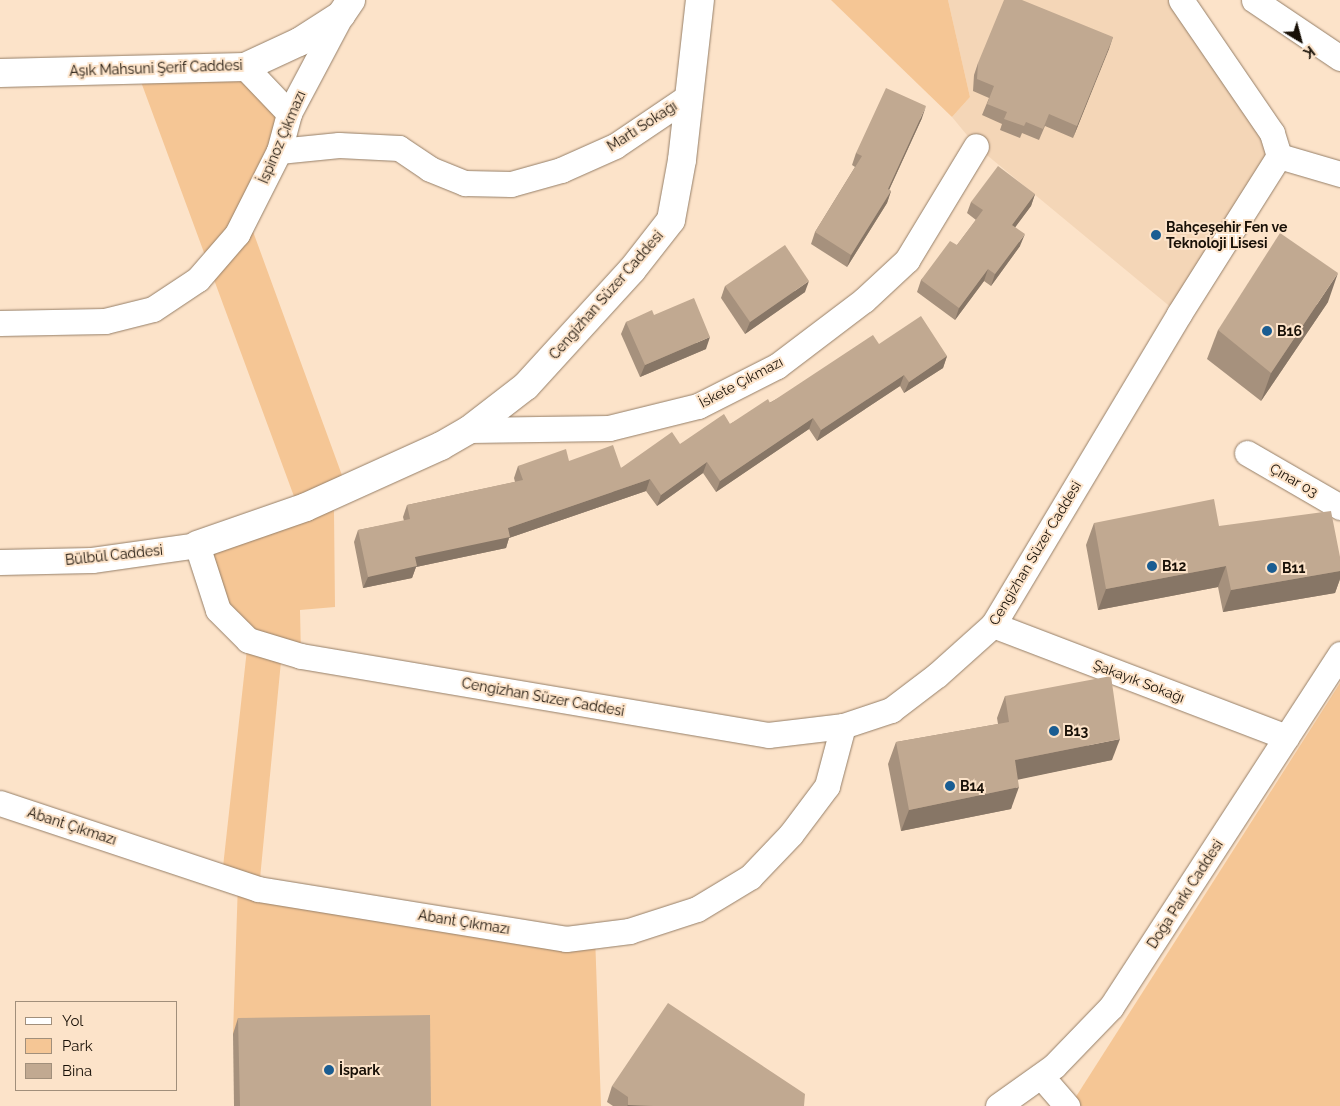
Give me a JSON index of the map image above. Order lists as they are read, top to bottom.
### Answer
{
  "streets": {
    "street": [
      "Aşık Mahsuni Şerif Caddesi",
      "Martı Sokağı",
      "İspinoz Çıkmazı",
      "Cengizhan Süzer Caddesi",
      "İskete Çıkmazı",
      "Çınar 03",
      "Bülbül Caddesi",
      "Şakayık Sokağı",
      "Abant Çıkmazı",
      "Doğa Parkı Caddesi"
    ]
  },
  "crossings": [
    ["Aşık Mahsuni Şerif Caddesi", "İspinoz Çıkmazı"],
    ["Martı Sokağı", "İspinoz Çıkmazı"],
    ["Martı Sokağı", "Cengizhan Süzer Caddesi"],
    ["Cengizhan Süzer Caddesi", "İskete Çıkmazı"],
    ["Cengizhan Süzer Caddesi", "Bülbül Caddesi"],
    ["Cengizhan Süzer Caddesi", "Şakayık Sokağı"],
    ["Cengizhan Süzer Caddesi", "Abant Çıkmazı"],
    ["Şakayık Sokağı", "Doğa Parkı Caddesi"]
  ],
  "places": [
    "Bahçeşehir Fen ve Teknoloji Lisesi",
    "B16",
    "B12",
    "B11",
    "B13",
    "B14",
    "İspark"
  ],
  "legend": ["Yol", "Park", "Bina"],
  "north": "bottom right"
}
